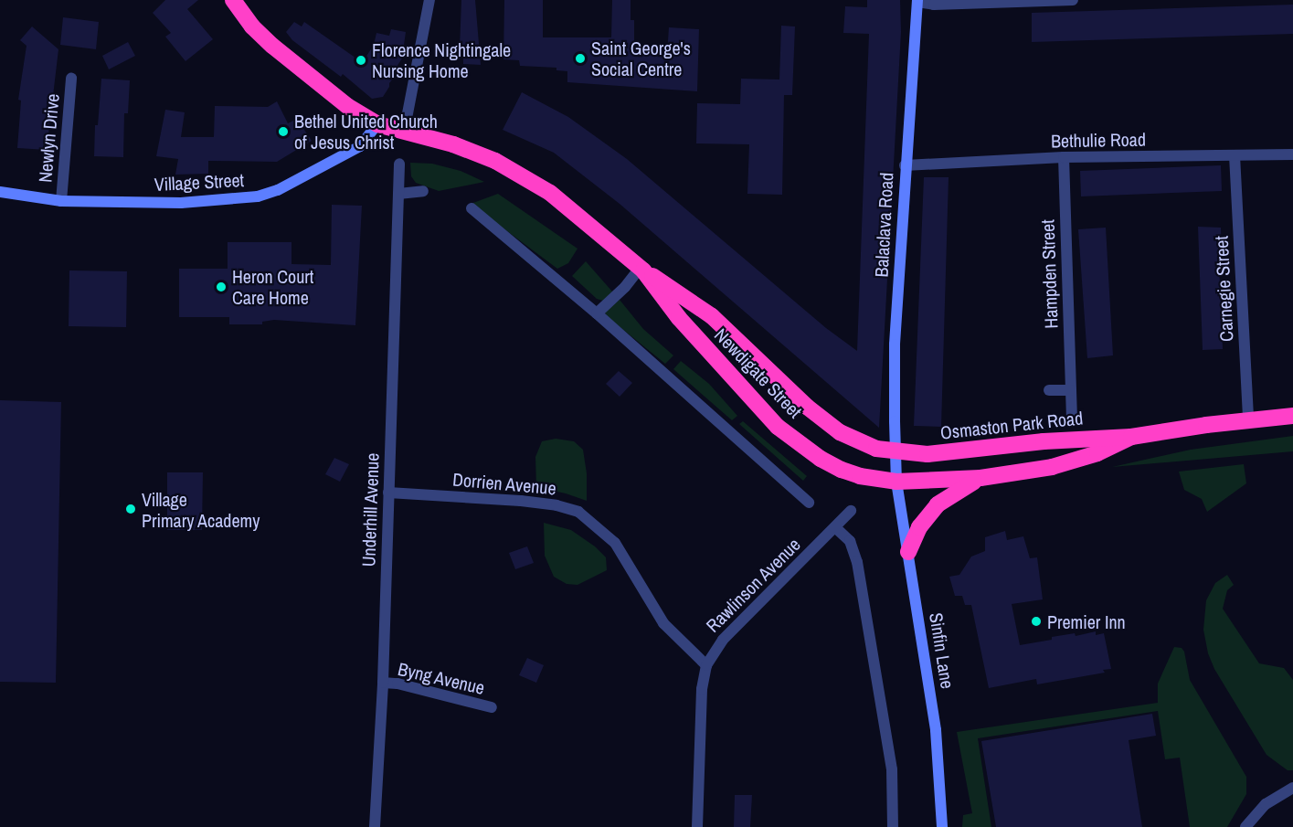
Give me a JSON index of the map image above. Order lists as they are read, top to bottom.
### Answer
{
  "streets": {
    "highway": ["Newdigate Street", "Osmaston Park Road"],
    "street": [
      "Newlyn Drive",
      "Bethulie Road",
      "Village Street",
      "Balaclava Road",
      "Hampden Street",
      "Carnegie Street",
      "Dorrien Avenue",
      "Underhill Avenue",
      "Rawlinson Avenue",
      "Sinfin Lane",
      "Byng Avenue"
    ]
  },
  "crossings": [
    ["Newlyn Drive", "Village Street"],
    ["Bethulie Road", "Balaclava Road"],
    ["Bethulie Road", "Hampden Street"],
    ["Bethulie Road", "Carnegie Street"],
    ["Village Street", "Newdigate Street"],
    ["Balaclava Road", "Newdigate Street"],
    ["Balaclava Road", "Osmaston Park Road"],
    ["Balaclava Road", "Sinfin Lane"],
    ["Carnegie Street", "Osmaston Park Road"],
    ["Newdigate Street", "Osmaston Park Road"],
    ["Newdigate Street", "Sinfin Lane"],
    ["Osmaston Park Road", "Sinfin Lane"],
    ["Dorrien Avenue", "Underhill Avenue"],
    ["Dorrien Avenue", "Rawlinson Avenue"],
    ["Underhill Avenue", "Byng Avenue"]
  ],
  "places": [
    "Saint George's Social Centre",
    "Florence Nightingale Nursing Home",
    "Bethel United Church of Jesus Christ",
    "Heron Court Care Home",
    "Village Primary Academy",
    "Premier Inn"
  ]
}
